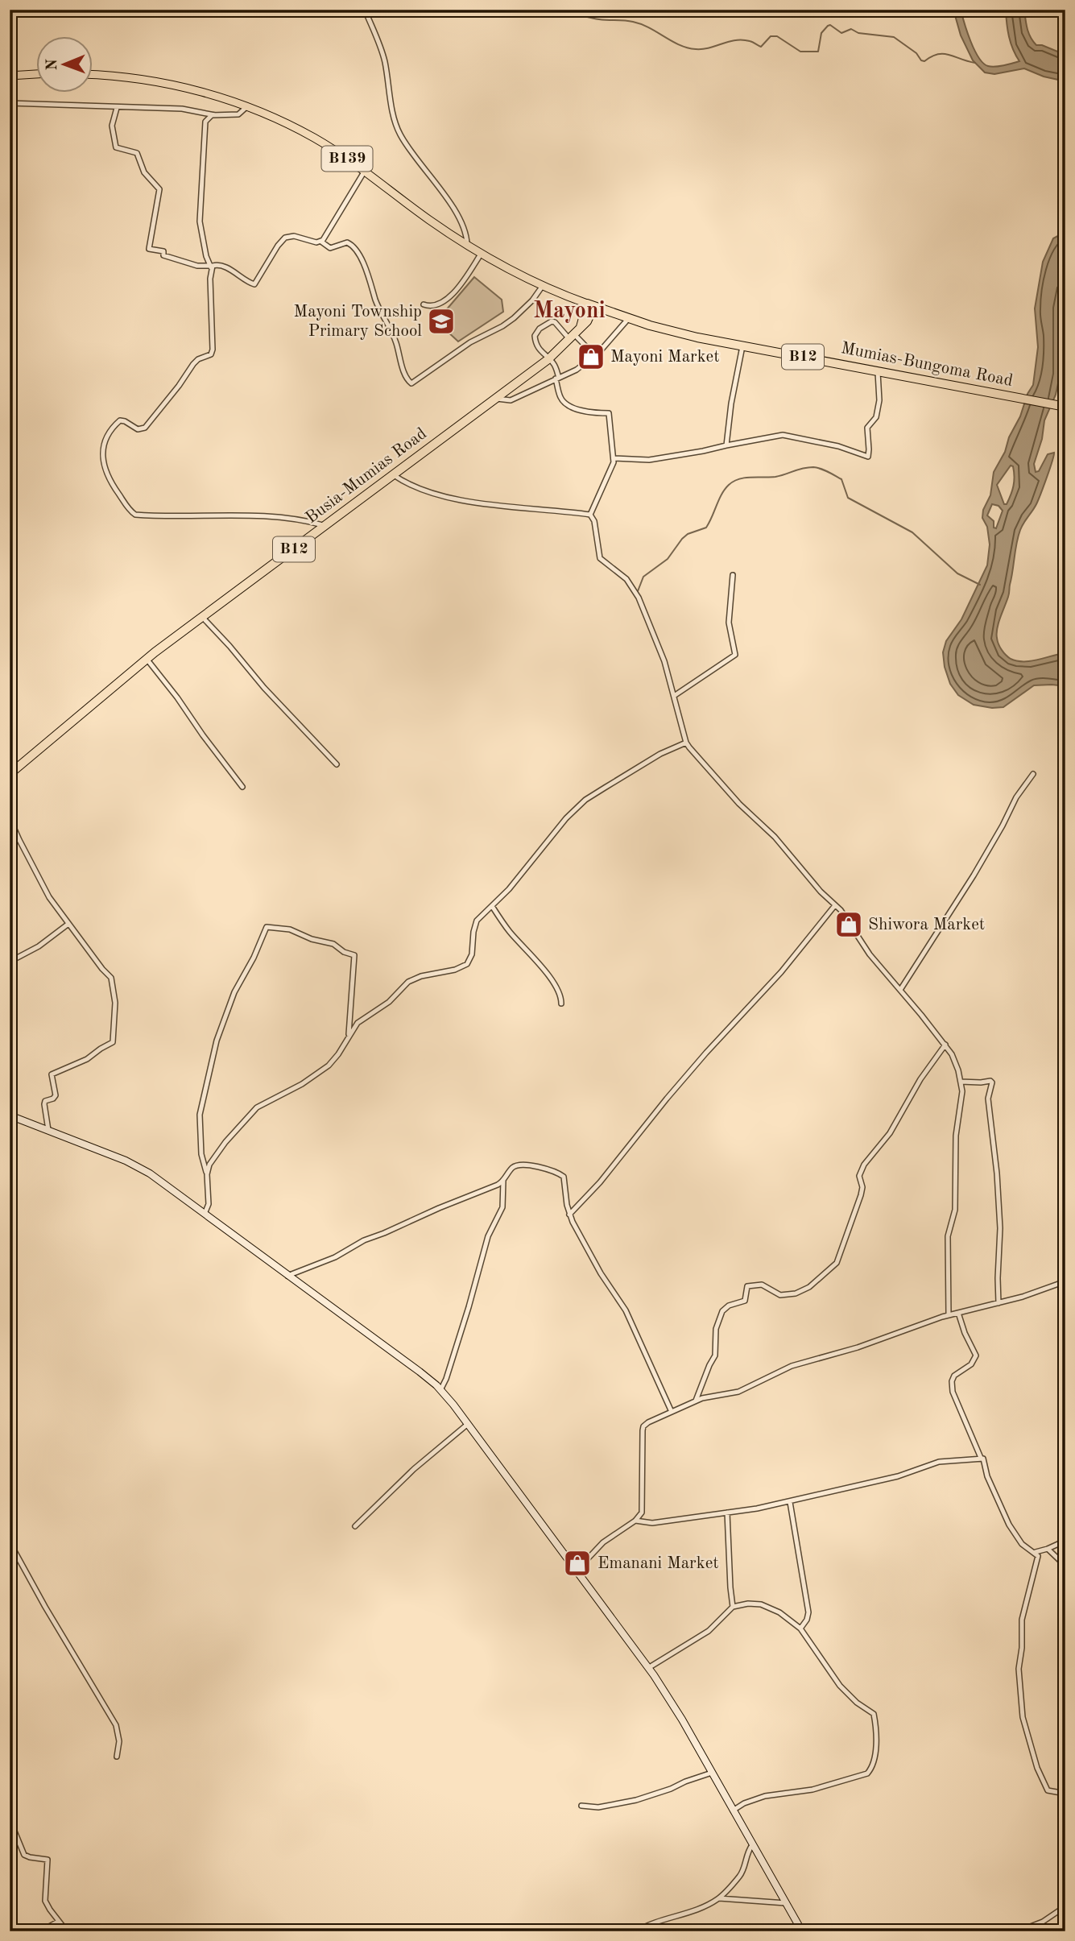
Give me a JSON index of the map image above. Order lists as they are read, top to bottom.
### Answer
{
  "streets": {
    "highway": ["B12", "Mumias-Bungoma Road", "Busia-Mumias Road"],
    "main road": ["B139"]
  },
  "crossings": [
    ["B139", "Mumias-Bungoma Road"],
    ["B139", "Busia-Mumias Road"],
    ["Mumias-Bungoma Road", "Busia-Mumias Road"]
  ],
  "districts": ["Mayoni"],
  "places": {
    "school or university": ["Mayoni Township Primary School"],
    "shop": ["Mayoni Market", "Shiwora Market", "Emanani Market"]
  },
  "north": "left"
}
